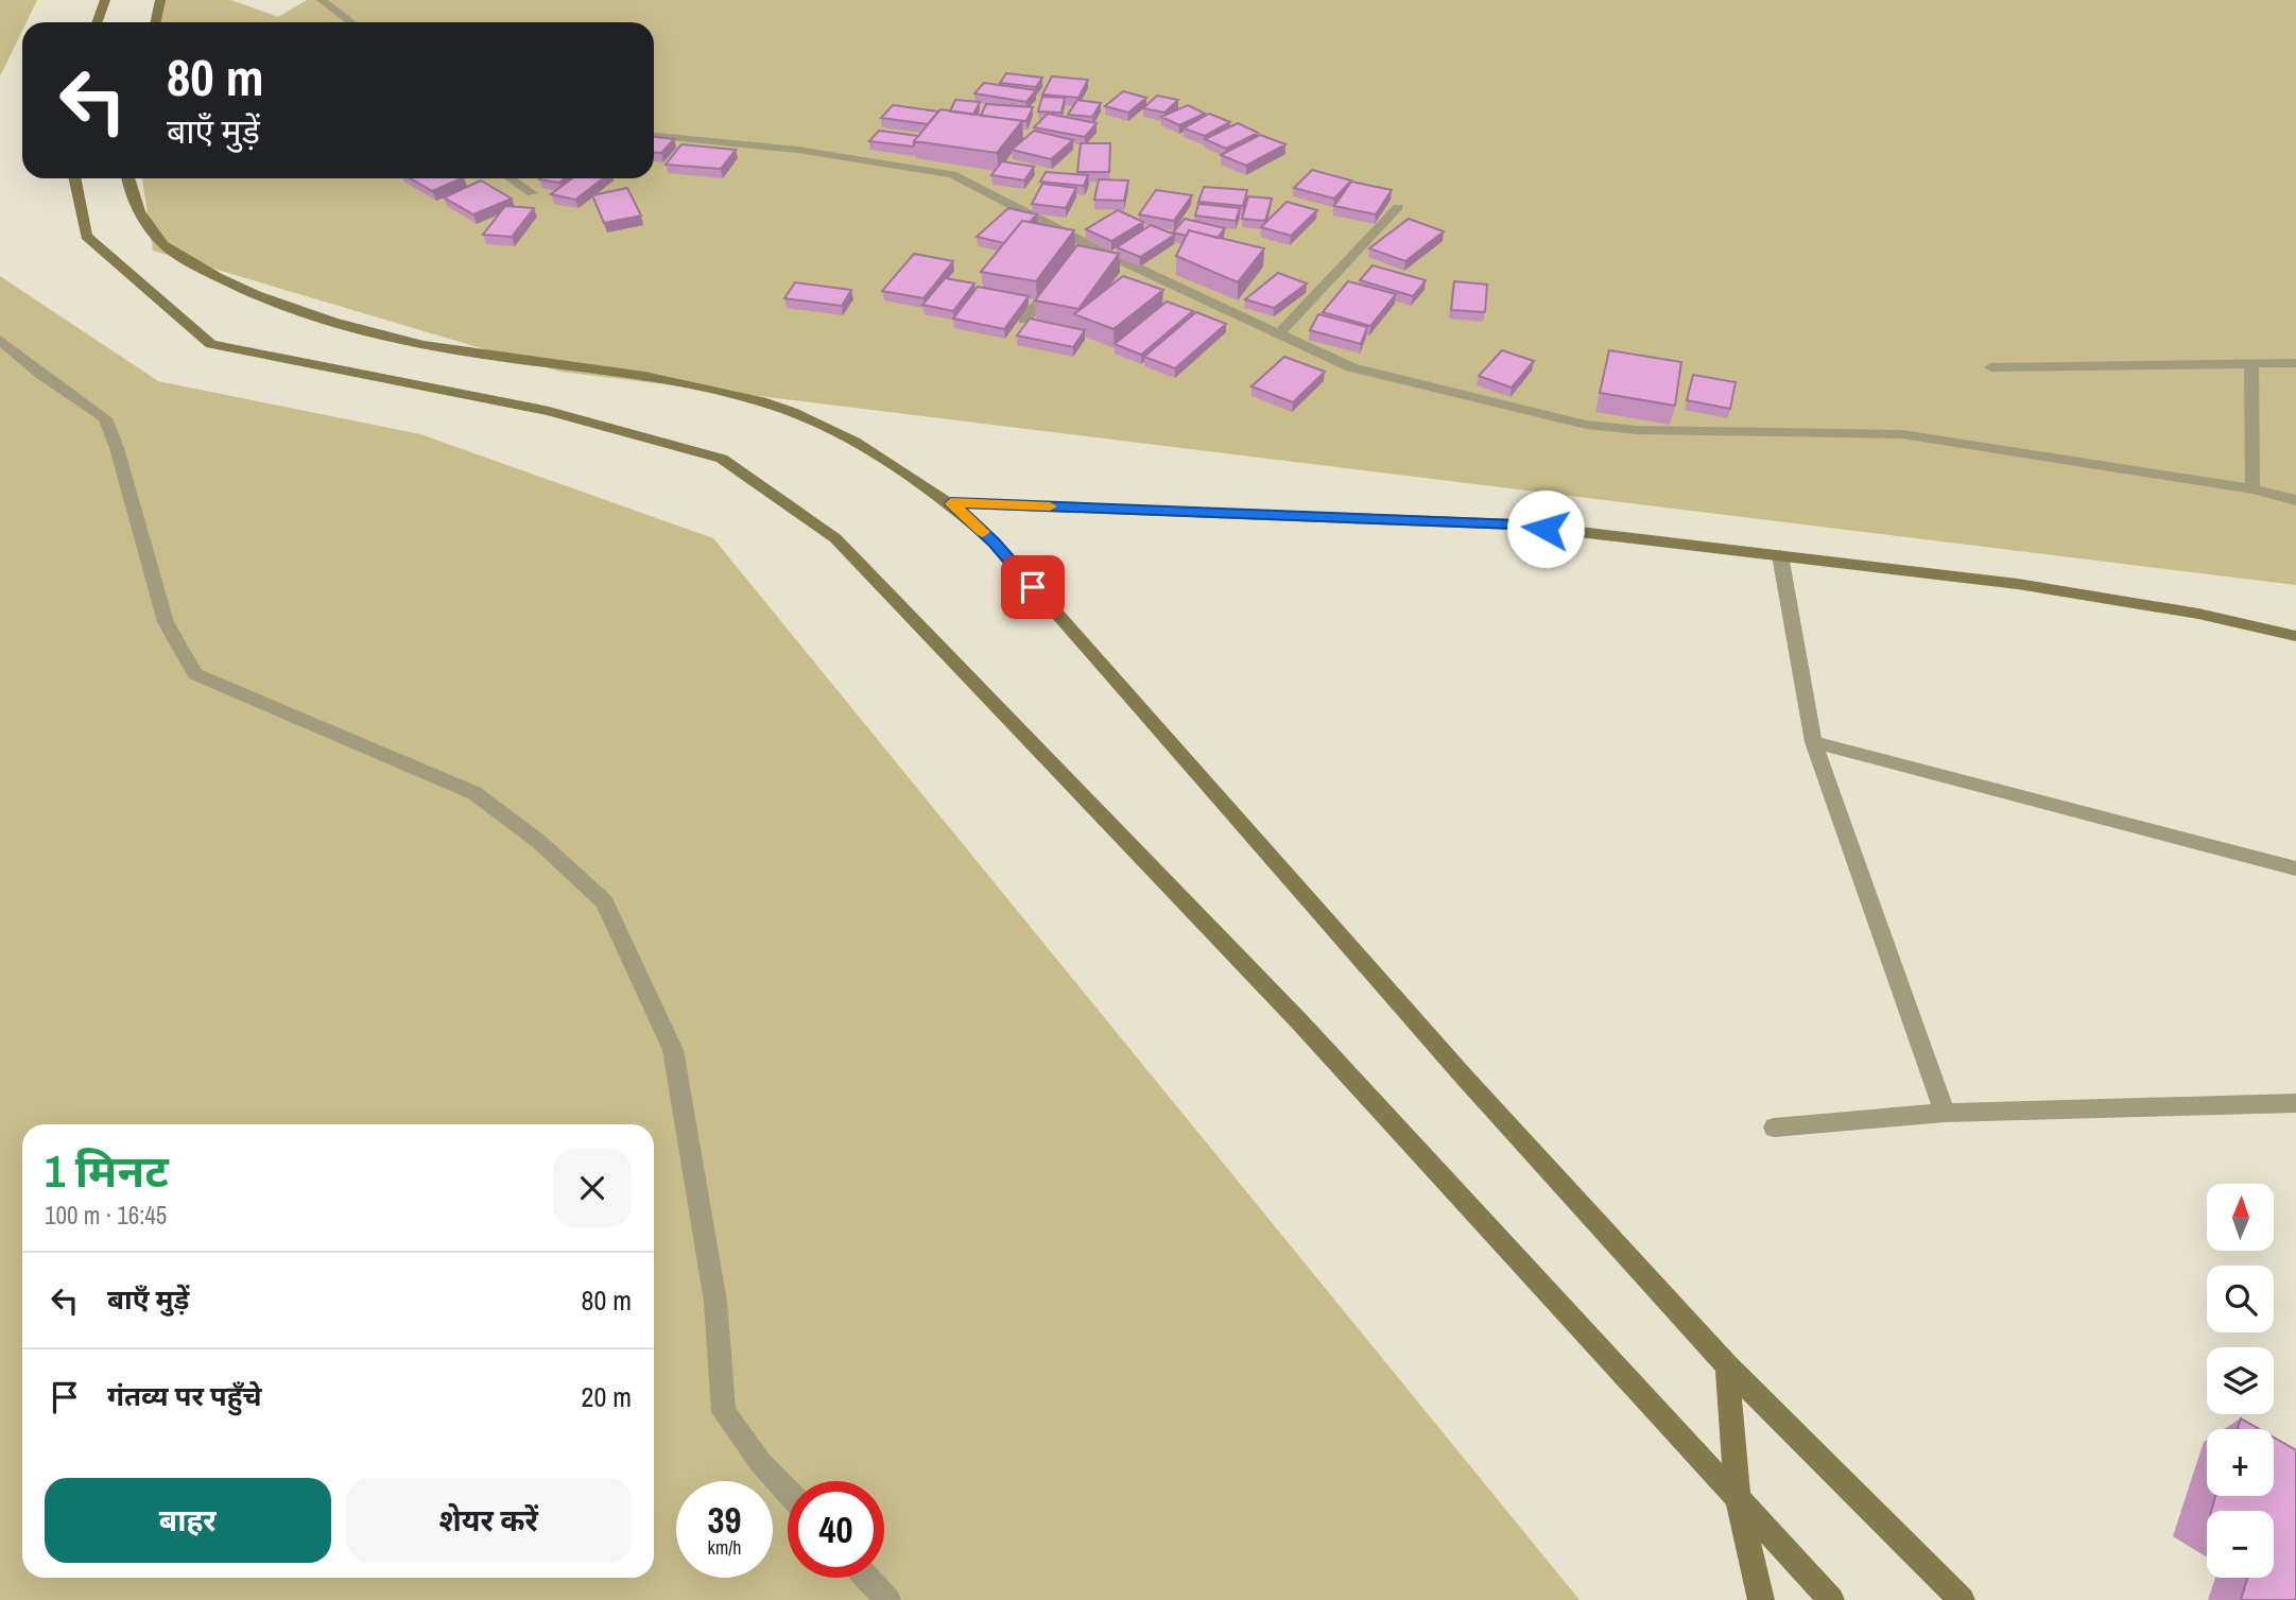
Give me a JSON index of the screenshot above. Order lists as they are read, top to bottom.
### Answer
{
  "north": "top",
  "page": {
    "turn": ["80 m", "बाएँ मुड़ें"],
    "heading": ["1 मिनट", "100 m · 16:45"],
    "map_buttons": ["+", "−"],
    "list": [
      {
        "name": "बाएँ मुड़ें",
        "value": "80 m"
      },
      {
        "name": "गंतव्य पर पहुँचे",
        "value": "20 m"
      }
    ],
    "buttons": ["बाहर", "शेयर करें"],
    "speed": "39 km/h",
    "limit": "40"
  }
}
